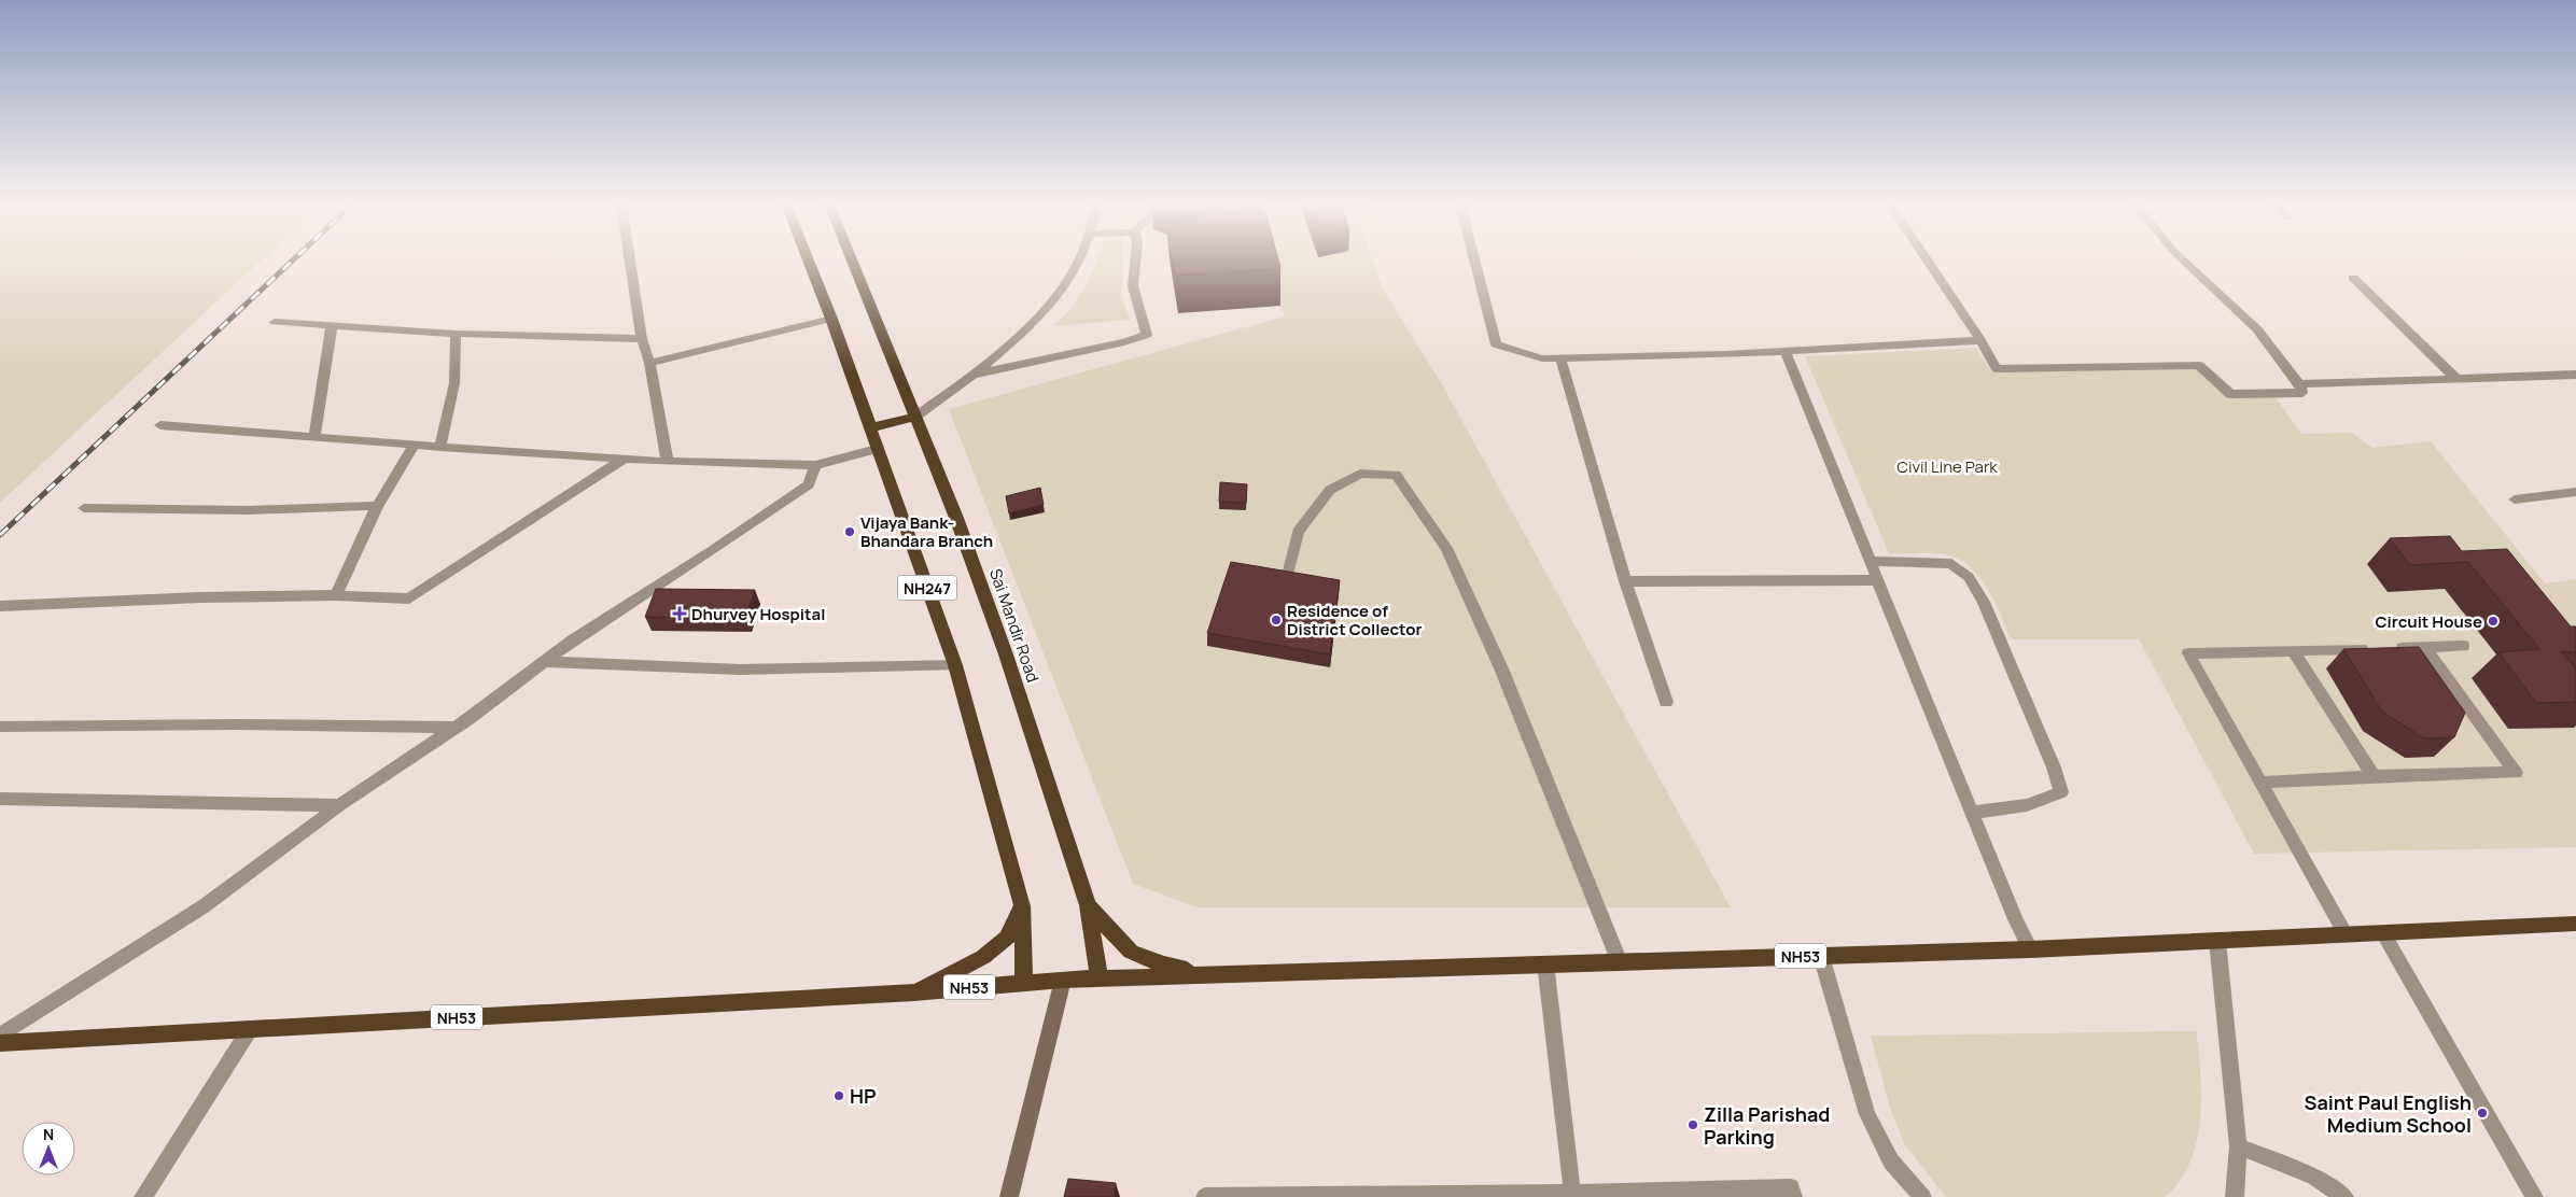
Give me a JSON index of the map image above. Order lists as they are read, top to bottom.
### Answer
{
  "streets": {
    "highway": ["NH247", "Sai Mandir Road", "NH53"]
  },
  "crossings": [
    ["NH247", "NH53"],
    ["Sai Mandir Road", "NH53"]
  ],
  "parks": ["Civil Line Park"],
  "places": {
    "other": [
      "Vijaya Bank- Bhandara Branch",
      "Residence of District Collector",
      "Circuit House",
      "HP",
      "Saint Paul English Medium School",
      "Zilla Parishad Parking"
    ],
    "health": ["Dhurvey Hospital"]
  },
  "north": "top"
}
